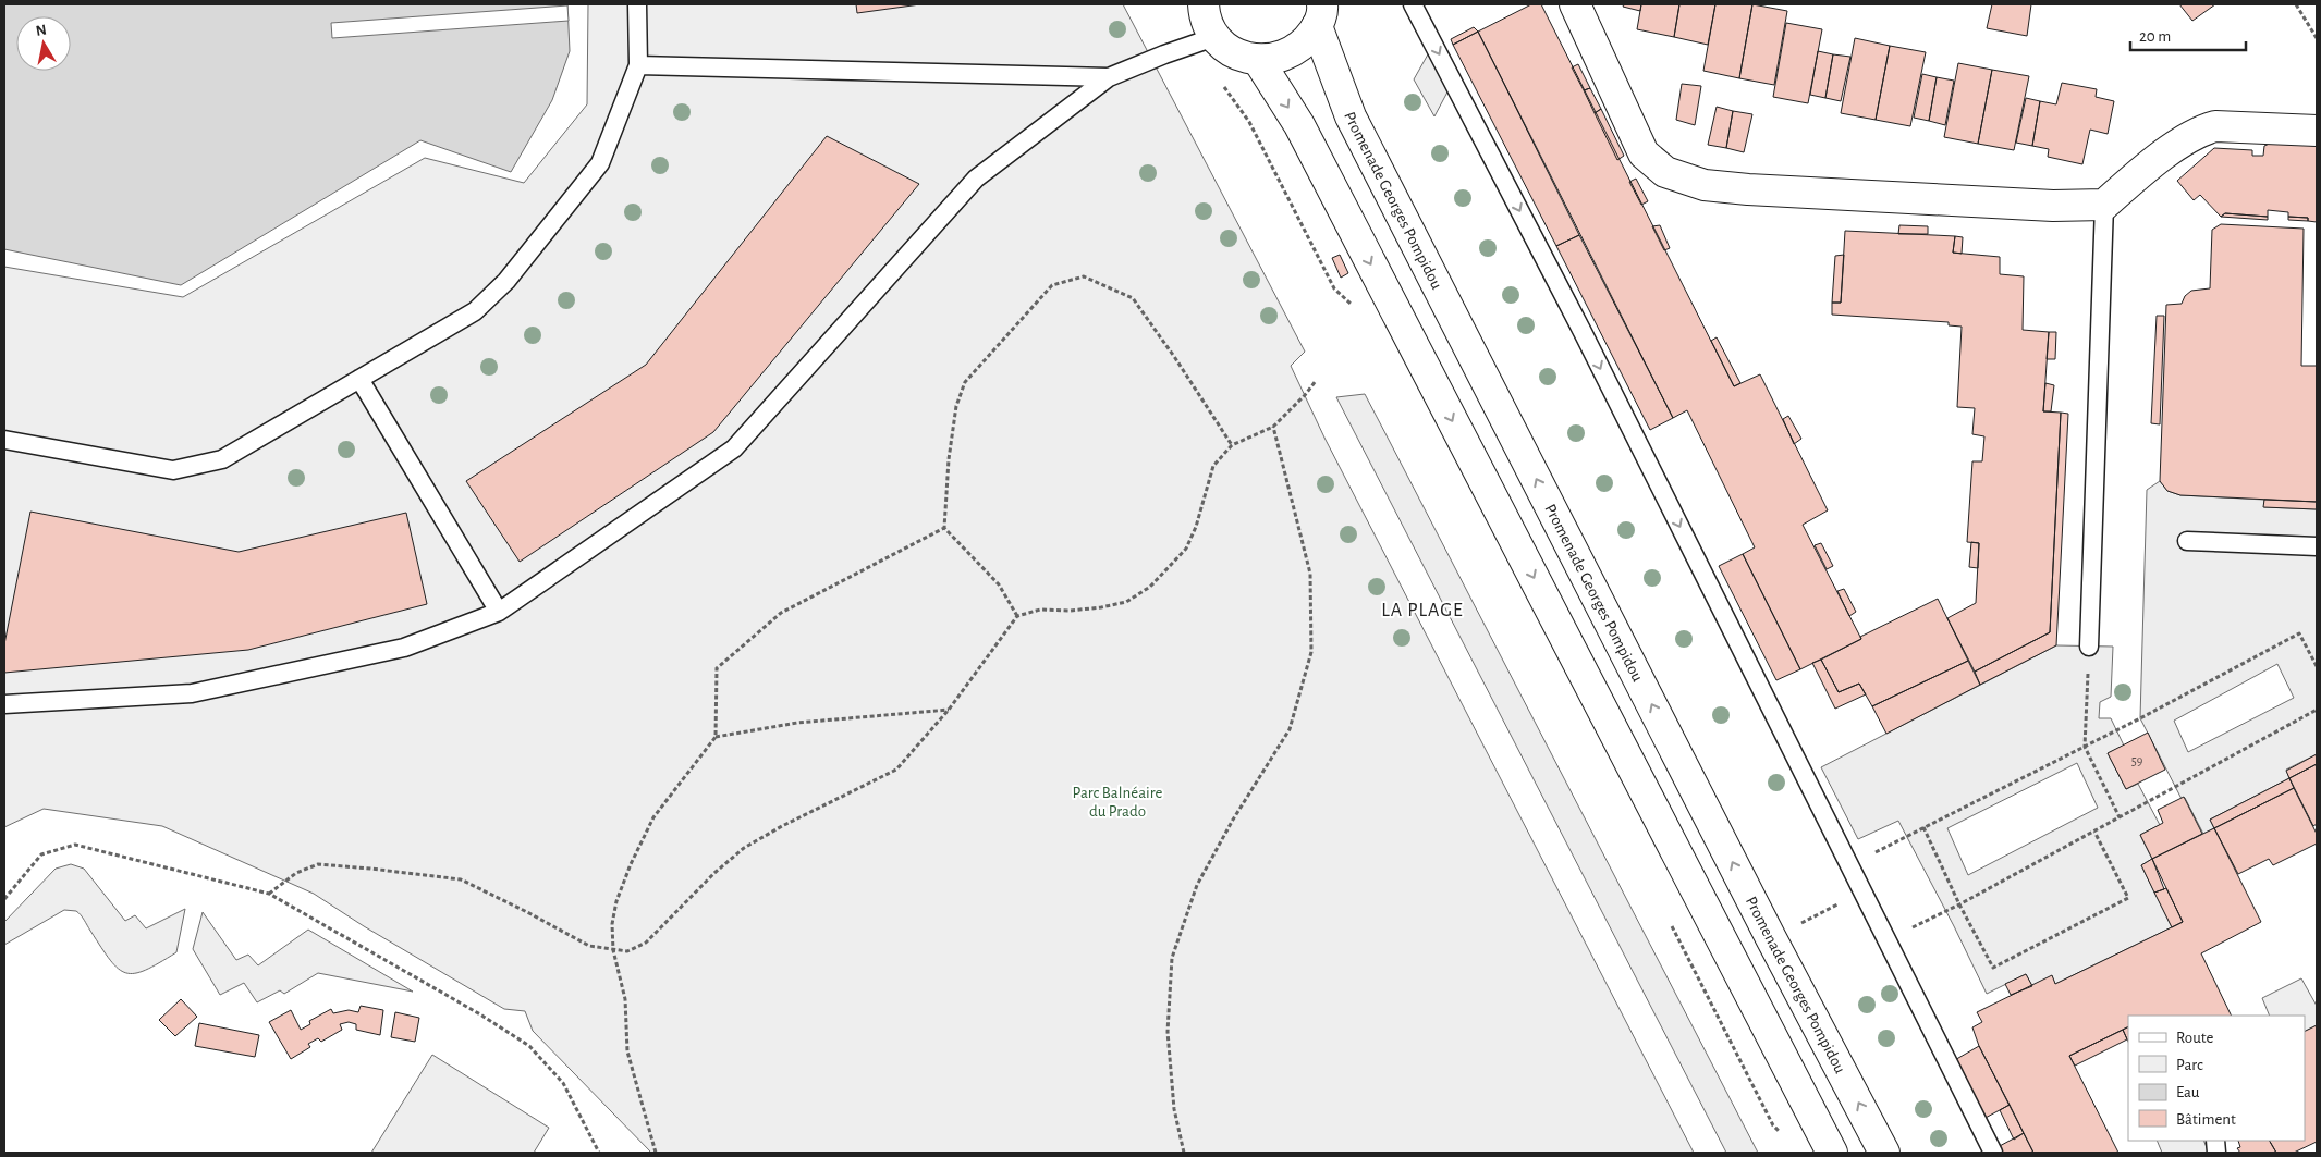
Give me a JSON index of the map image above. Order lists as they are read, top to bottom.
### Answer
{
  "streets": {
    "main road": ["Promenade Georges Pompidou"]
  },
  "districts": ["LA PLAGE"],
  "parks": ["Parc Balnéaire du Prado"],
  "house_numbers": ["59"],
  "legend": [
    "Route",
    "Parc",
    "Eau",
    "Bâtiment"
  ],
  "scale_bar": "20 m",
  "north": "top"
}
